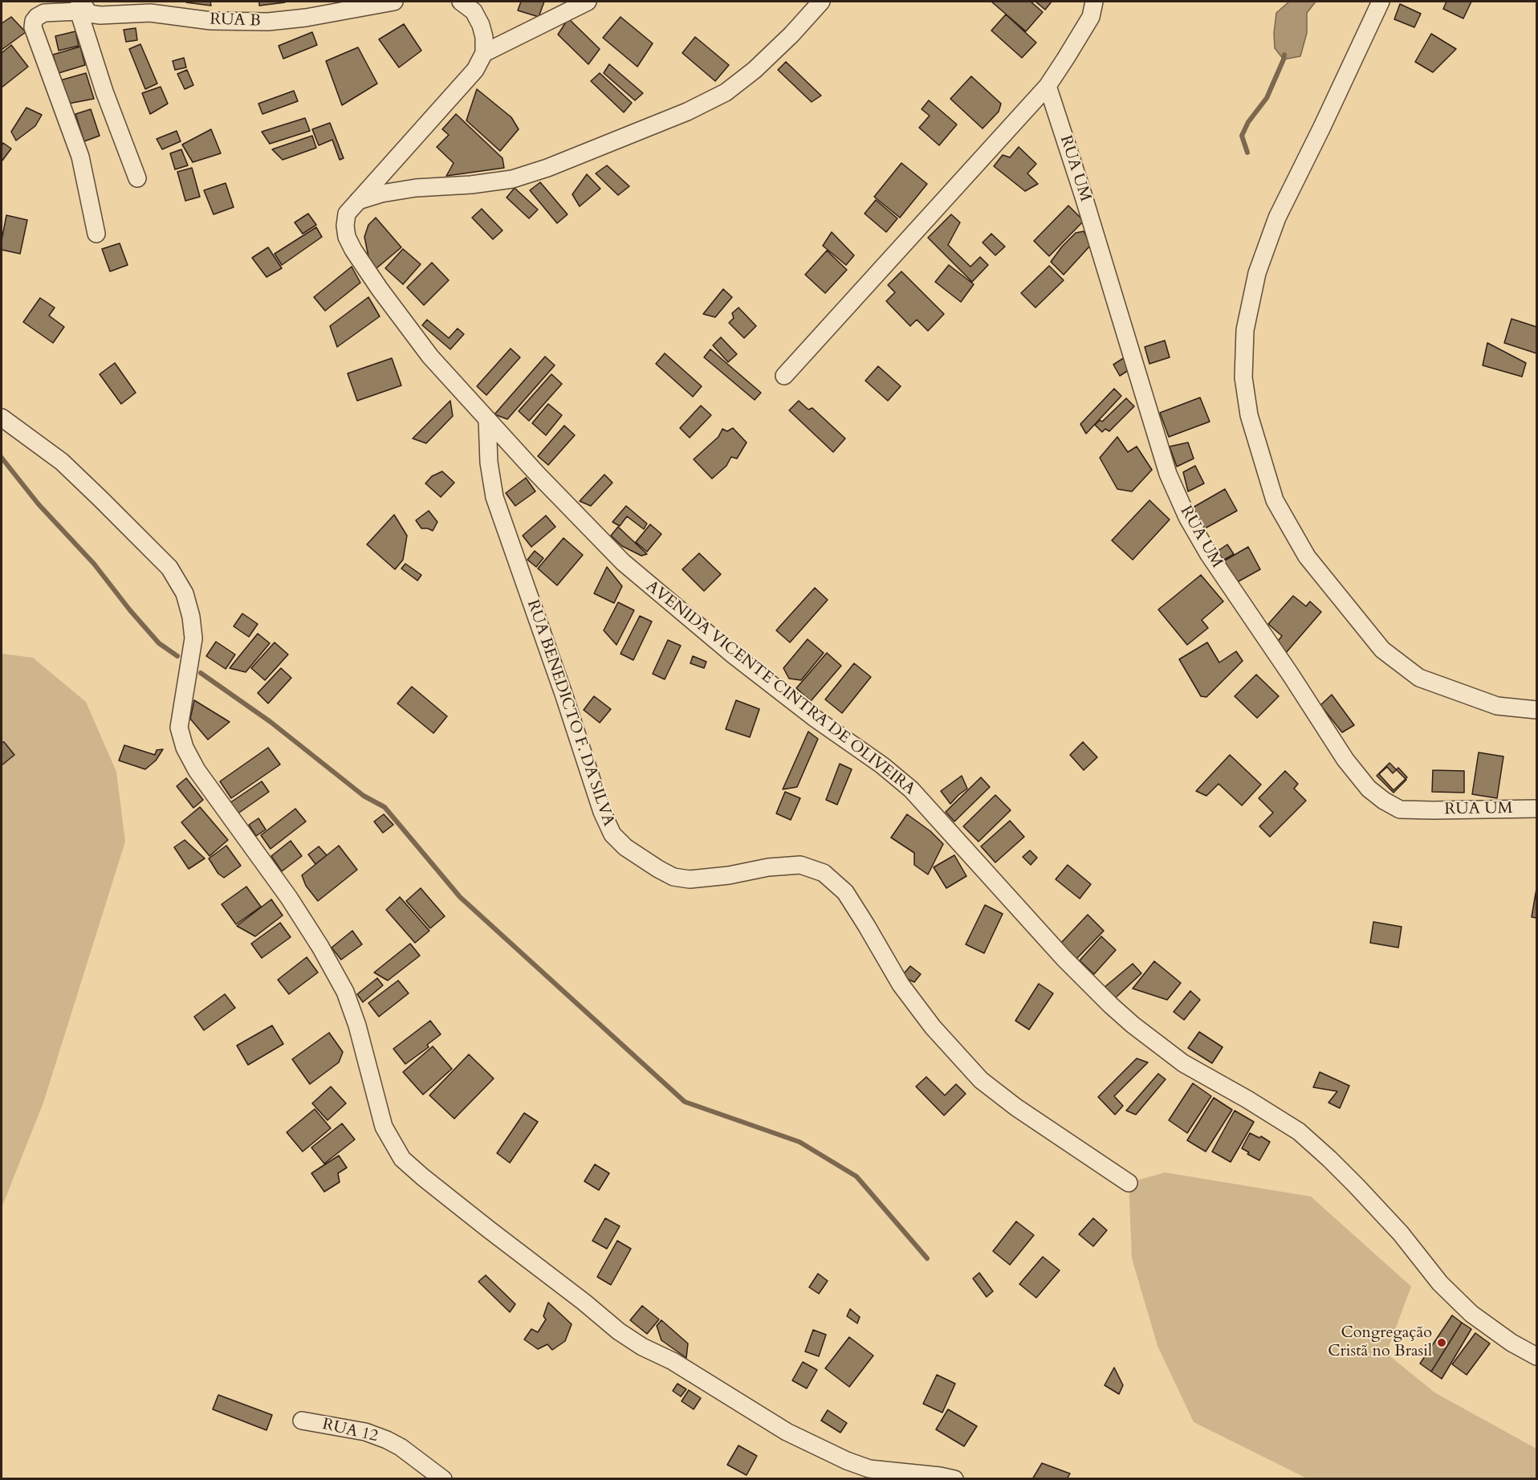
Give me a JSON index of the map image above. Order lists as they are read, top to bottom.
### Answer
{
  "streets": {
    "street": [
      "RUA B",
      "RUA UM",
      "AVENIDA VICENTE CINTRA DE OLIVEIRA",
      "RUA BENEDICTO F. DA SILVA",
      "RUA 12"
    ]
  },
  "crossings": [
    ["AVENIDA VICENTE CINTRA DE OLIVEIRA", "RUA BENEDICTO F. DA SILVA"]
  ],
  "places": ["Congregação Cristã no Brasil"]
}
